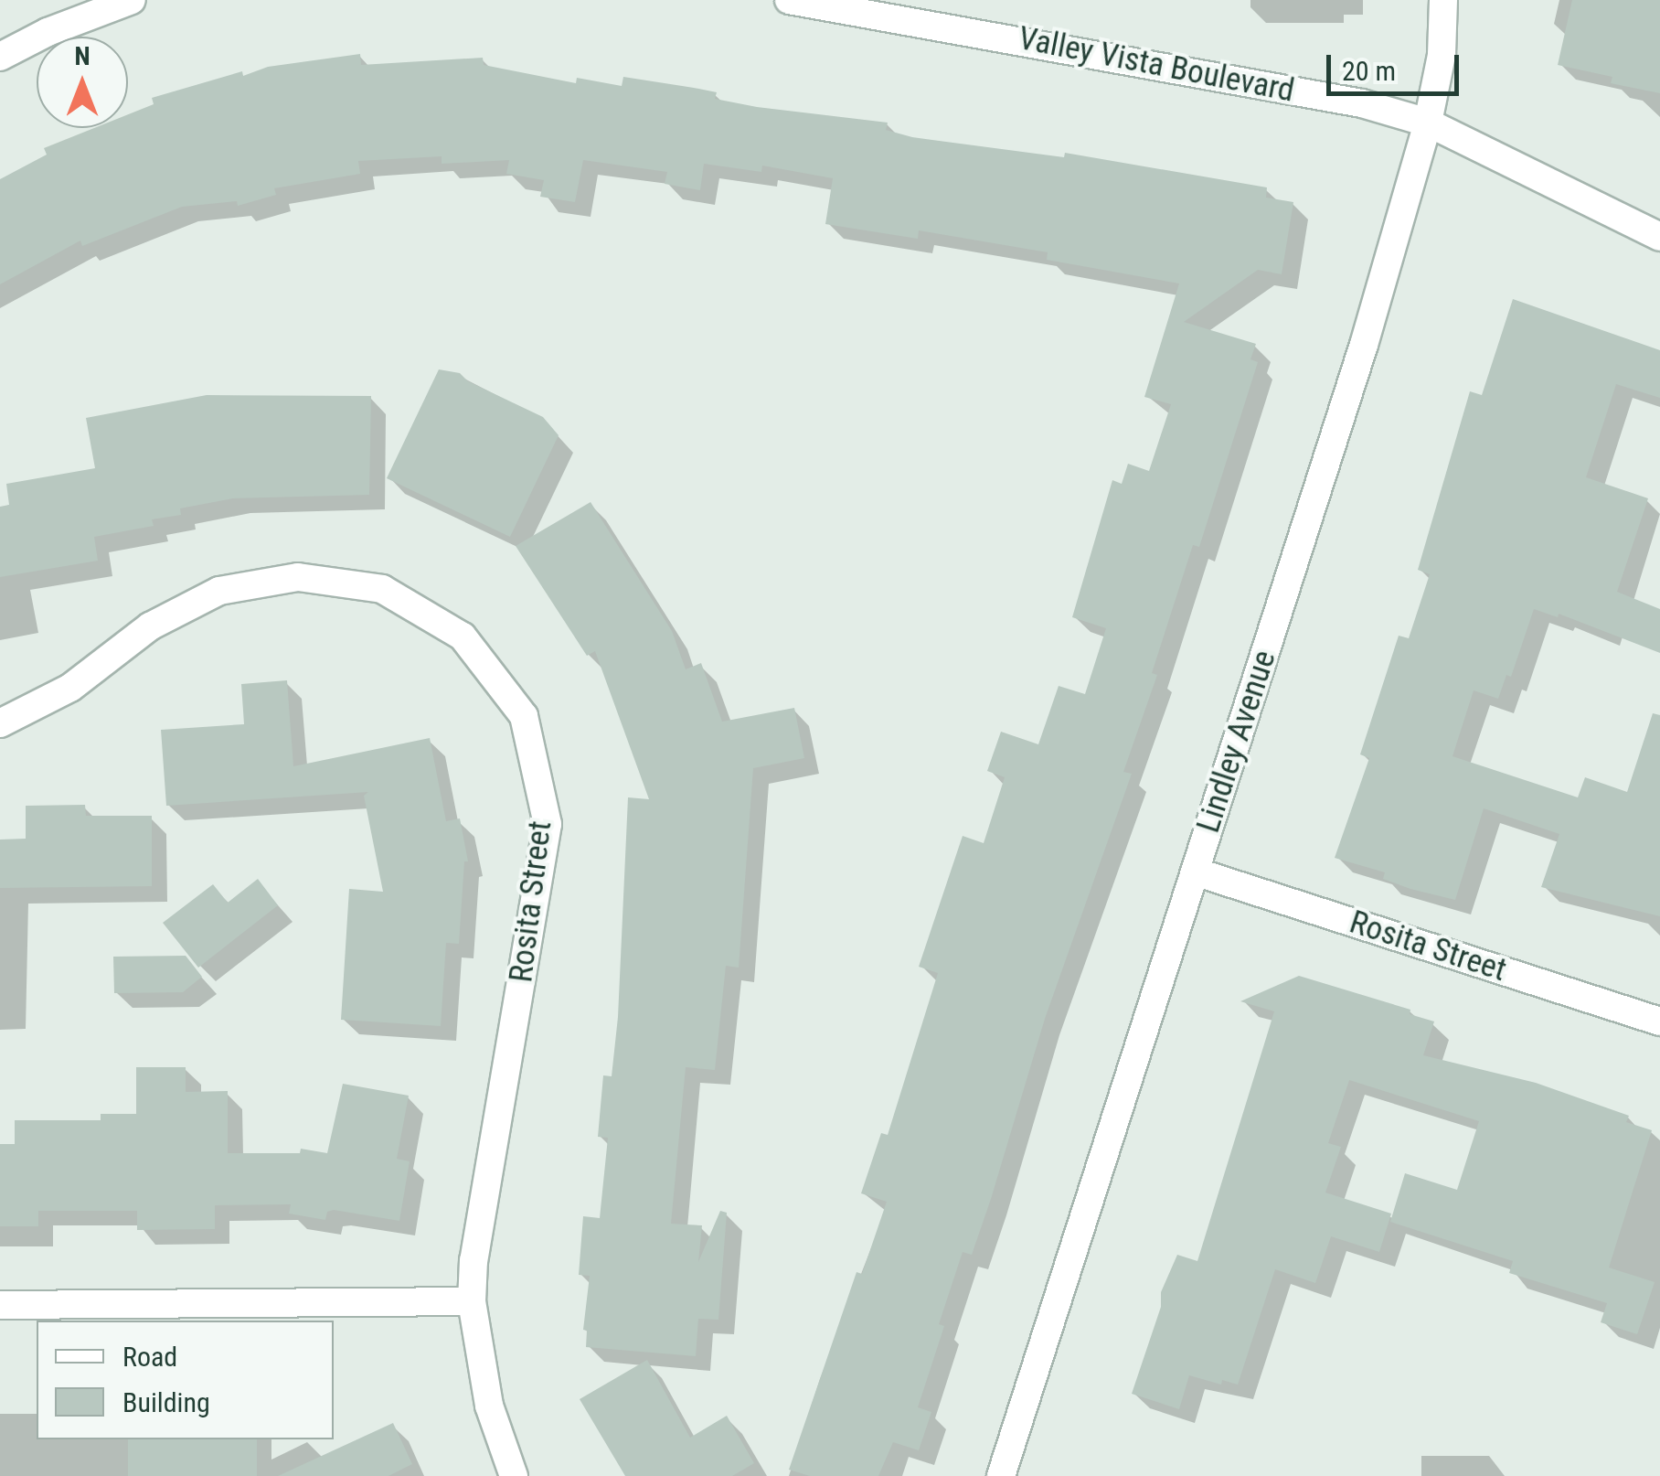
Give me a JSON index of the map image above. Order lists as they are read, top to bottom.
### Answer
{
  "streets": {
    "street": ["Valley Vista Boulevard", "Lindley Avenue", "Rosita Street"]
  },
  "crossings": [
    ["Valley Vista Boulevard", "Lindley Avenue"],
    ["Lindley Avenue", "Rosita Street"]
  ],
  "legend": ["Road", "Building"],
  "scale_bar": "20 m",
  "north": "top"
}
